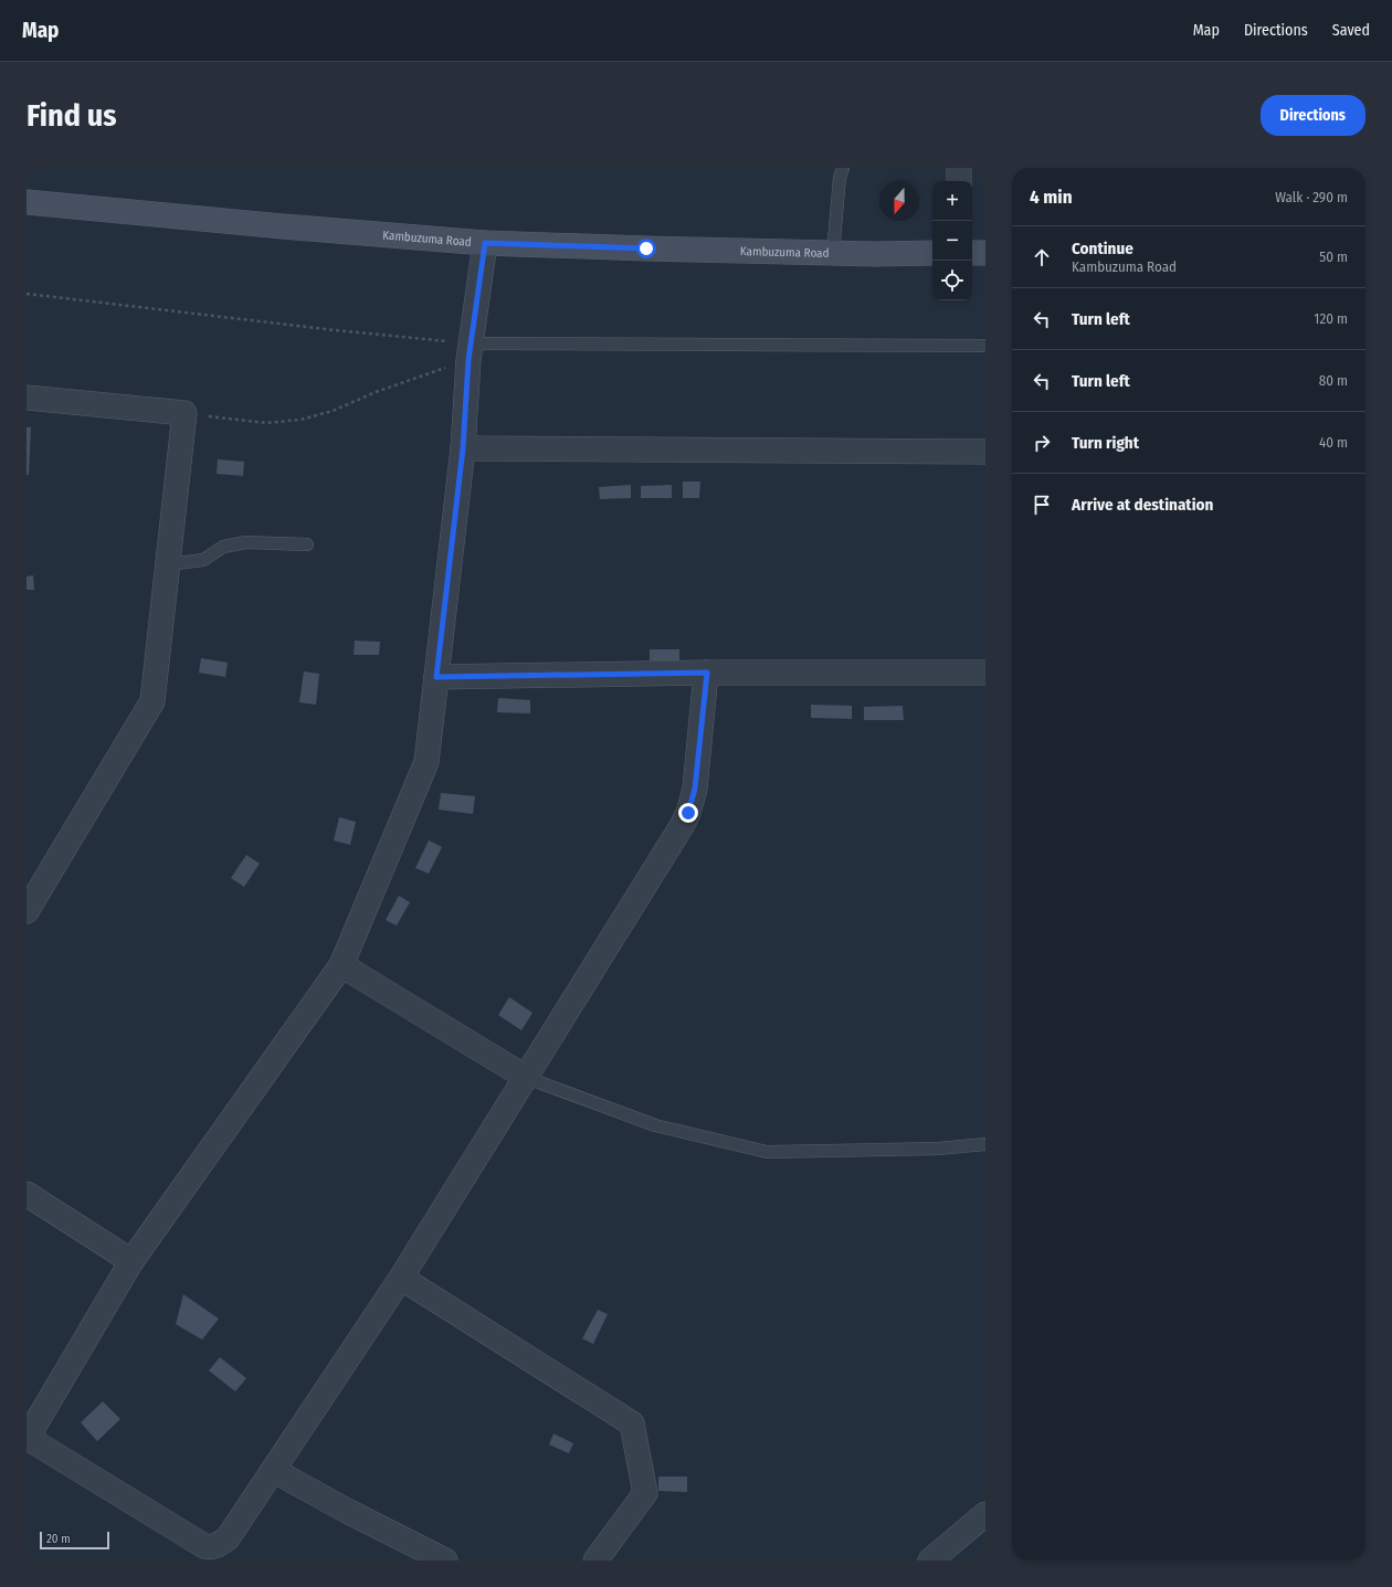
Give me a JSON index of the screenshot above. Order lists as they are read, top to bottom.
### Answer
{
  "streets": {
    "main road": ["Kambuzuma Road"]
  },
  "scale_bar": "20 m",
  "north": "bottom",
  "page": {
    "header": "Map",
    "nav": ["Map", "Directions", "Saved"],
    "buttons": "Directions",
    "title": "Find us",
    "heading": ["4 min", "Walk · 290 m"],
    "map_buttons": ["+", "−"],
    "list": [
      ["Continue", "Kambuzuma Road", "50 m"],
      ["Turn left", "120 m"],
      ["Turn left", "80 m"],
      ["Turn right", "40 m"],
      "Arrive at destination"
    ],
    "scale": "20 m"
  }
}
